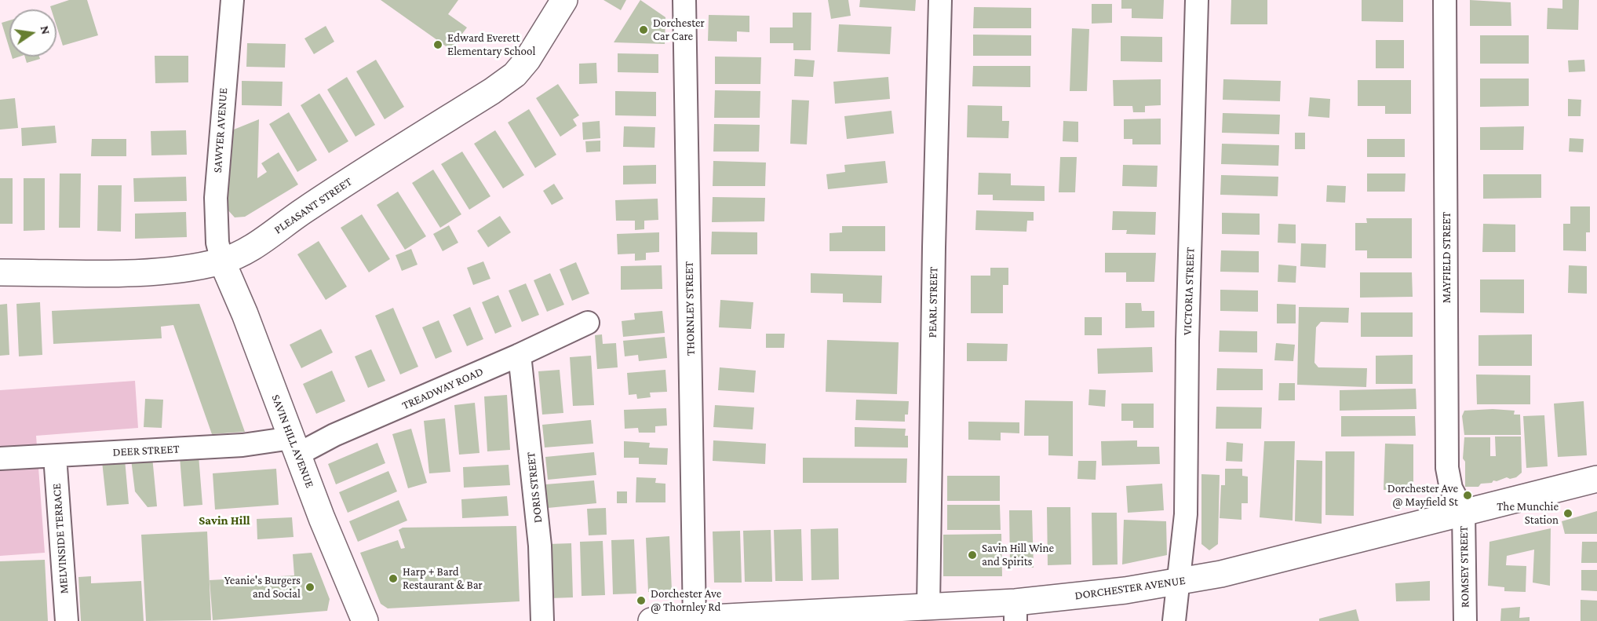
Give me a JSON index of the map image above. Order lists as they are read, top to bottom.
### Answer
{
  "streets": {
    "main road": ["PLEASANT STREET", "SAVIN HILL AVENUE", "DORCHESTER AVENUE"],
    "street": [
      "SAWYER AVENUE",
      "MAYFIELD STREET",
      "VICTORIA STREET",
      "PEARL STREET",
      "THORNLEY STREET",
      "TREADWAY ROAD",
      "DEER STREET",
      "DORIS STREET",
      "MELVINSIDE TERRACE",
      "ROMSEY STREET"
    ]
  },
  "crossings": [
    ["SAWYER AVENUE", "PLEASANT STREET"],
    ["SAWYER AVENUE", "SAVIN HILL AVENUE"],
    ["PLEASANT STREET", "SAVIN HILL AVENUE"],
    ["MAYFIELD STREET", "ROMSEY STREET"],
    ["MAYFIELD STREET", "DORCHESTER AVENUE"],
    ["VICTORIA STREET", "DORCHESTER AVENUE"],
    ["PEARL STREET", "DORCHESTER AVENUE"],
    ["THORNLEY STREET", "DORCHESTER AVENUE"],
    ["TREADWAY ROAD", "SAVIN HILL AVENUE"],
    ["TREADWAY ROAD", "DEER STREET"],
    ["TREADWAY ROAD", "DORIS STREET"],
    ["SAVIN HILL AVENUE", "DEER STREET"],
    ["DEER STREET", "MELVINSIDE TERRACE"],
    ["ROMSEY STREET", "DORCHESTER AVENUE"]
  ],
  "districts": ["Savin Hill"],
  "places": [
    "Dorchester Car Care",
    "Edward Everett Elementary School",
    "Dorchester Ave @ Mayfield St",
    "The Munchie Station",
    "Savin Hill Wine and Spirits",
    "Harp + Bard Restaurant & Bar",
    "Yeanie's Burgers and Social",
    "Dorchester Ave @ Thornley Rd"
  ],
  "north": "right"
}
